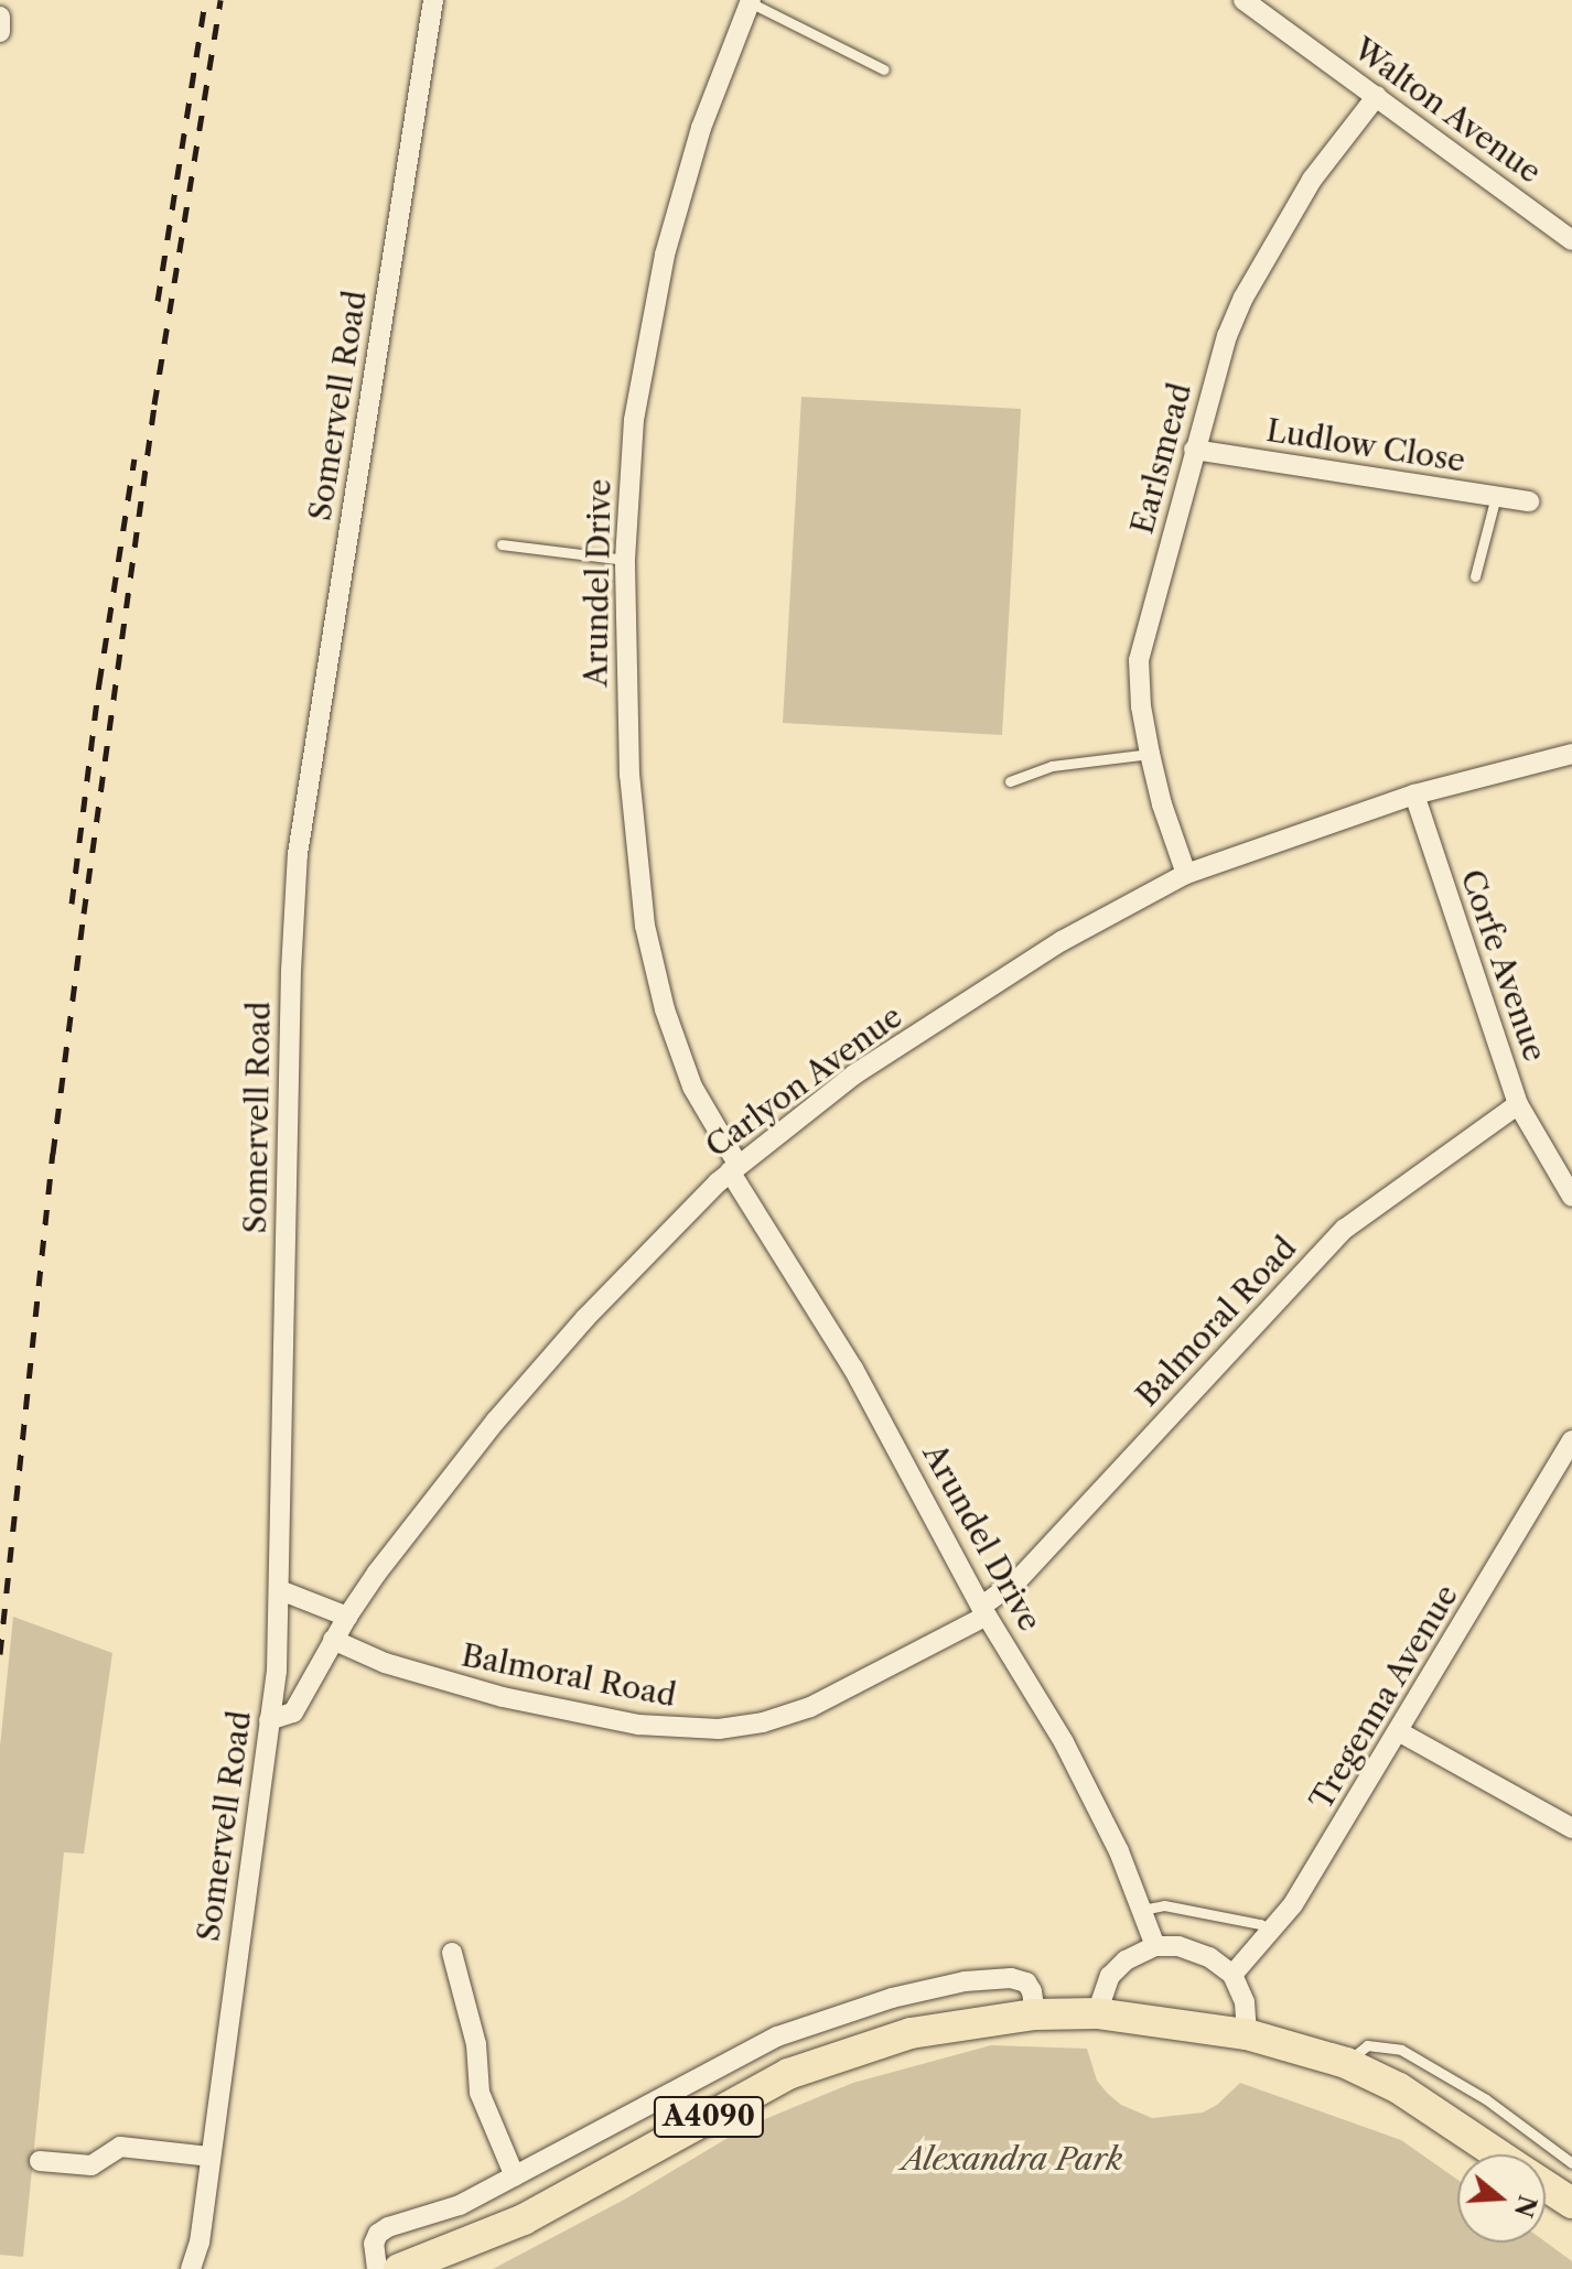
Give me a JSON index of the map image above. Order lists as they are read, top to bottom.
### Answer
{
  "streets": {
    "main road": ["A4090"],
    "street": [
      "Walton Avenue",
      "Somervell Road",
      "Ludlow Close",
      "Earlsmead",
      "Arundel Drive",
      "Corfe Avenue",
      "Carlyon Avenue",
      "Balmoral Road",
      "Tregenna Avenue"
    ]
  },
  "crossings": [
    ["Walton Avenue", "Earlsmead"],
    ["Somervell Road", "Carlyon Avenue"],
    ["Ludlow Close", "Earlsmead"],
    ["Earlsmead", "Carlyon Avenue"],
    ["Arundel Drive", "Carlyon Avenue"],
    ["Arundel Drive", "Balmoral Road"],
    ["Corfe Avenue", "Carlyon Avenue"],
    ["Corfe Avenue", "Balmoral Road"],
    ["Carlyon Avenue", "Balmoral Road"]
  ],
  "parks": ["Alexandra Park"],
  "north": "right"
}
